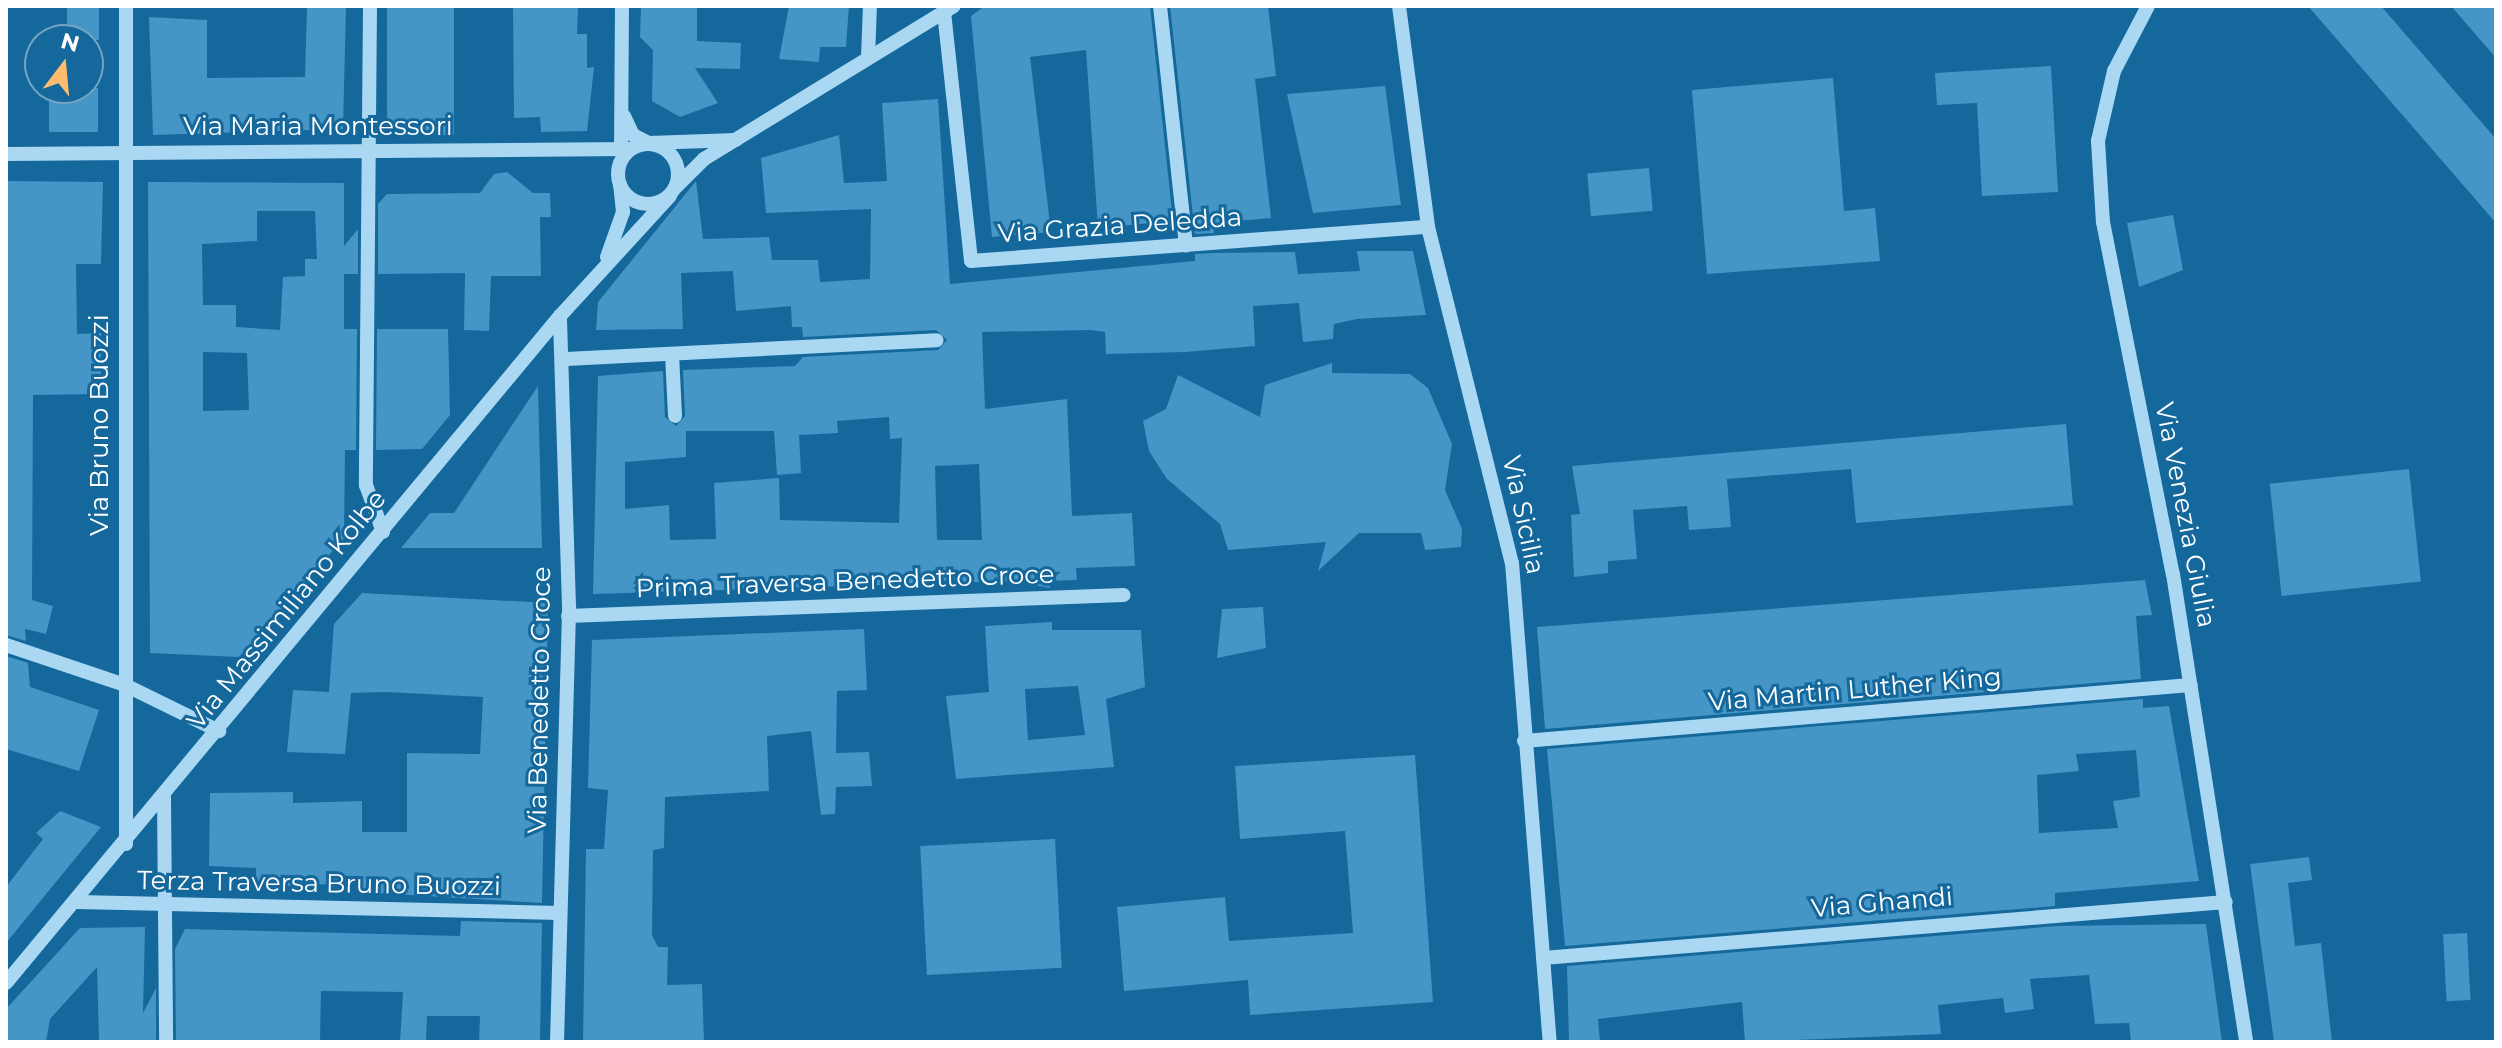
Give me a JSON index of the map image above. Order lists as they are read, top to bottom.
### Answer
{
  "streets": {
    "street": [
      "Via Maria Montessori",
      "Via Grazia Deledda",
      "Via Bruno Buozzi",
      "Via Sicilia",
      "Via Venezia Giulia",
      "Prima Traversa Benedetto Croce",
      "Via Massimiliano Kolbe",
      "Via Martin Luther King",
      "Via Benedetto Croce",
      "Terza Traversa Bruno Buozzi",
      "Via Ghandi"
    ]
  },
  "crossings": [
    ["Via Maria Montessori", "Via Bruno Buozzi"],
    ["Via Maria Montessori", "Via Massimiliano Kolbe"],
    ["Via Grazia Deledda", "Via Sicilia"],
    ["Via Grazia Deledda", "Via Massimiliano Kolbe"],
    ["Via Bruno Buozzi", "Via Massimiliano Kolbe"],
    ["Via Sicilia", "Via Martin Luther King"],
    ["Via Sicilia", "Via Ghandi"],
    ["Via Venezia Giulia", "Via Martin Luther King"],
    ["Via Venezia Giulia", "Via Ghandi"],
    ["Prima Traversa Benedetto Croce", "Via Benedetto Croce"],
    ["Via Massimiliano Kolbe", "Via Benedetto Croce"],
    ["Via Massimiliano Kolbe", "Terza Traversa Bruno Buozzi"],
    ["Via Benedetto Croce", "Terza Traversa Bruno Buozzi"]
  ],
  "north": "top"
}
